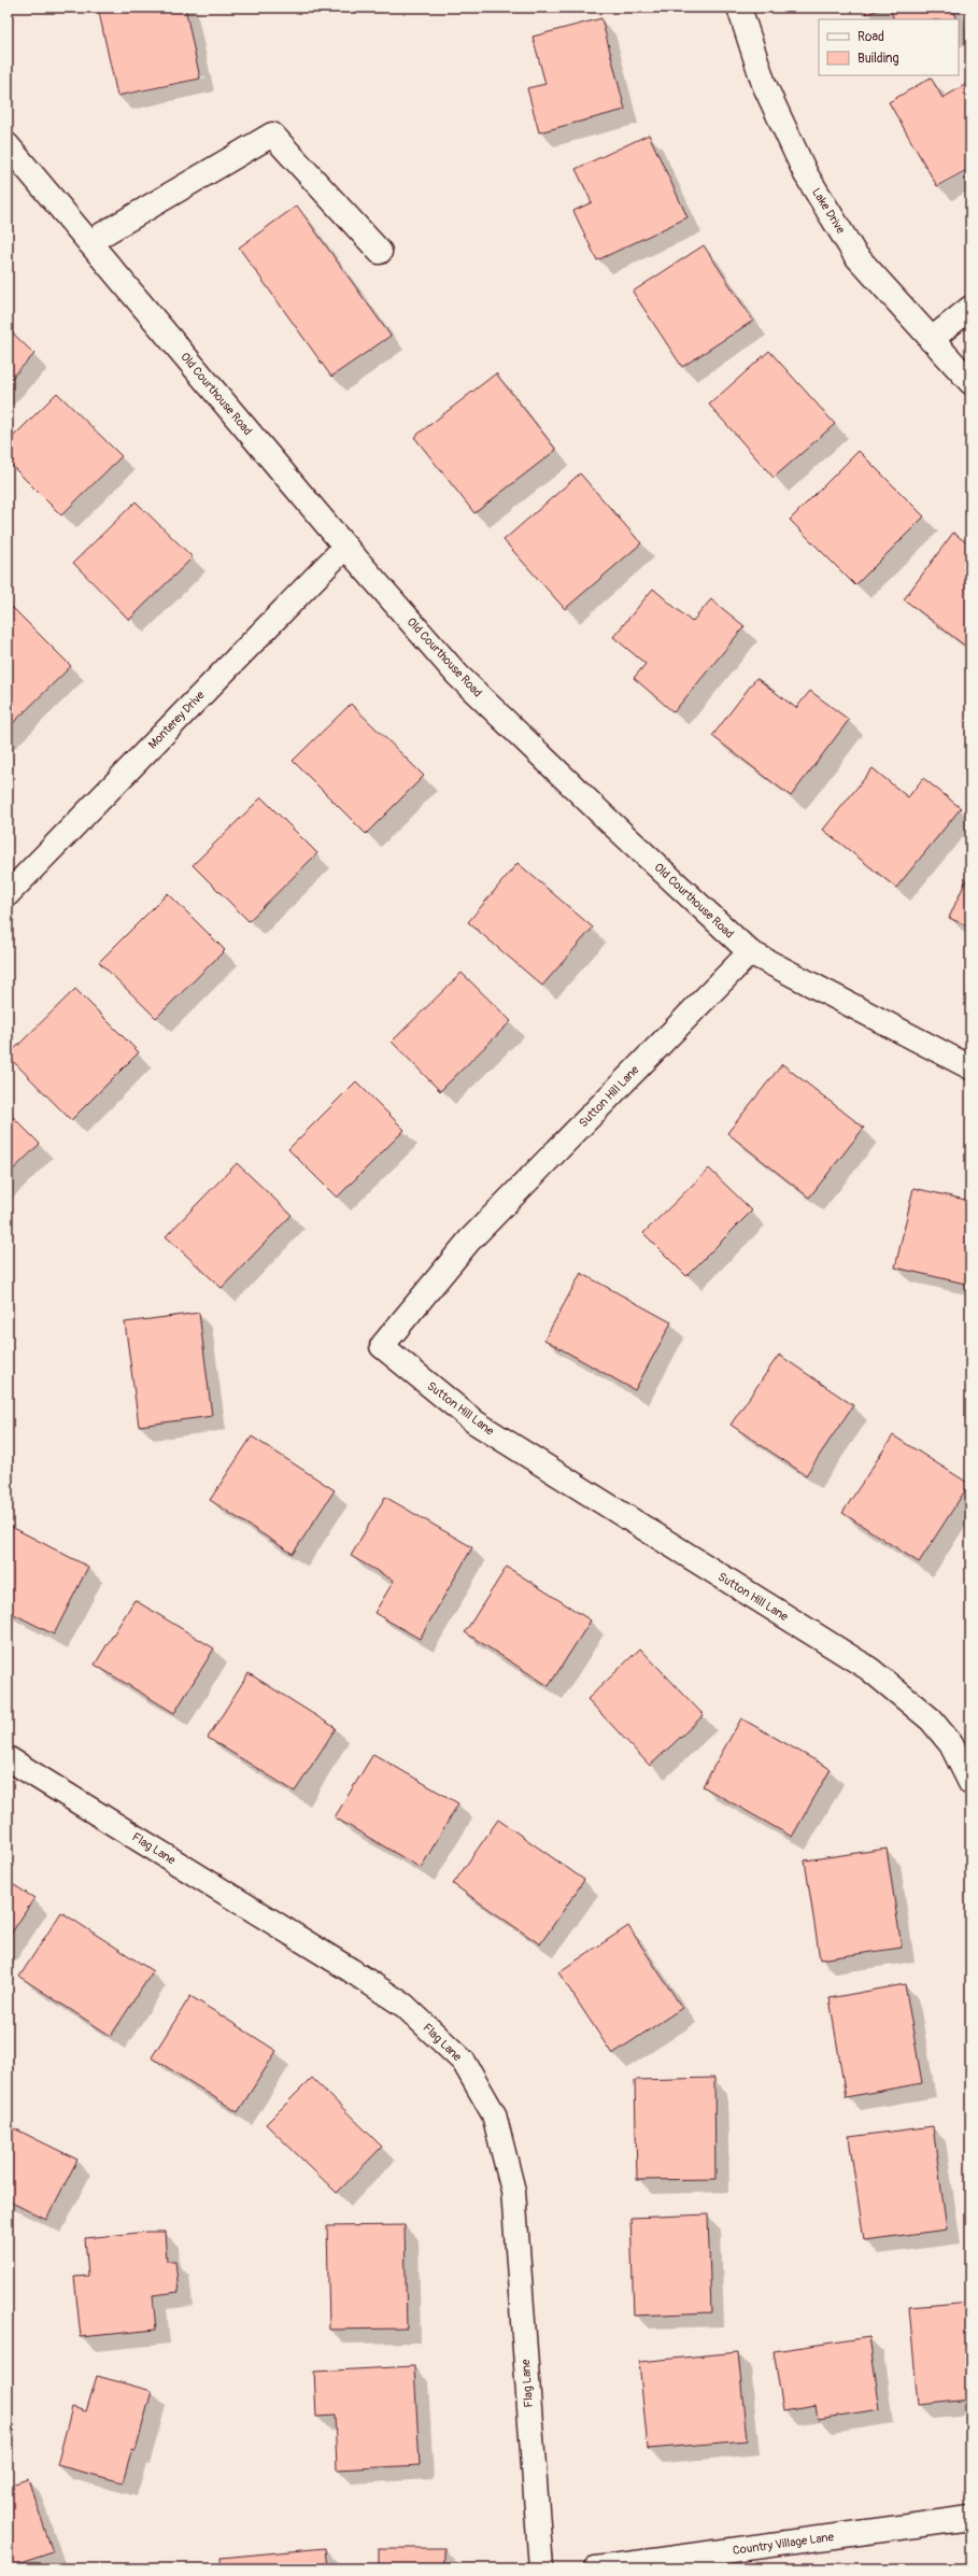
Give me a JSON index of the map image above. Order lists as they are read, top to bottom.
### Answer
{
  "streets": {
    "street": [
      "Lake Drive",
      "Old Courthouse Road",
      "Monterey Drive",
      "Sutton Hill Lane",
      "Flag Lane",
      "Country Village Lane"
    ]
  },
  "crossings": [
    ["Old Courthouse Road", "Monterey Drive"],
    ["Old Courthouse Road", "Sutton Hill Lane"]
  ],
  "legend": ["Road", "Building"]
}
